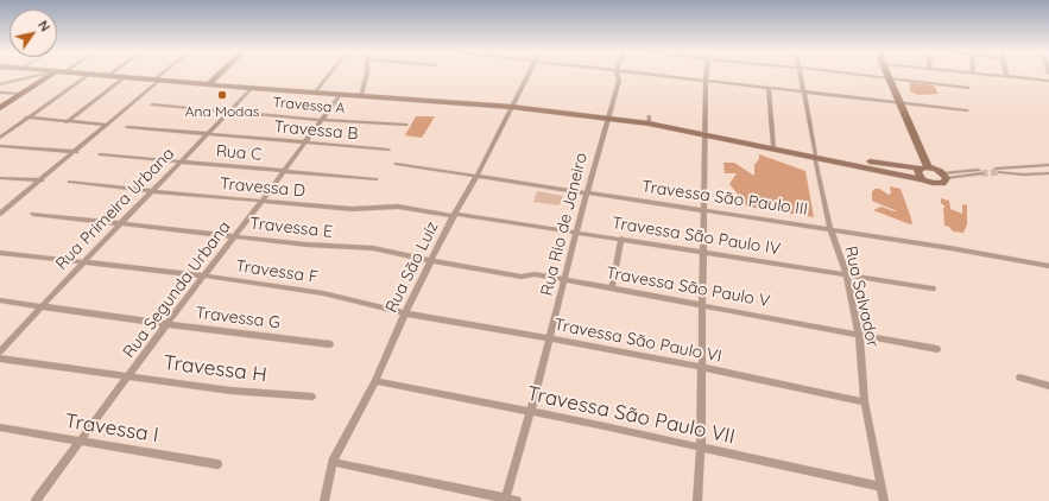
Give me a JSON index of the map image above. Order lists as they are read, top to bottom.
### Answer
{
  "streets": {
    "street": [
      "Travessa A",
      "Travessa B",
      "Rua C",
      "Travessa D",
      "Travessa São Paulo III",
      "Rua Primeira Urbana",
      "Rua Rio de Janeiro",
      "Travessa E",
      "Travessa São Paulo IV",
      "Rua São Luíz",
      "Travessa F",
      "Travessa São Paulo V",
      "Rua Segunda Urbana",
      "Rua Salvador",
      "Travessa G",
      "Travessa São Paulo VI",
      "Travessa H",
      "Travessa São Paulo VII",
      "Travessa I"
    ]
  },
  "crossings": [
    ["Travessa A", "Rua Primeira Urbana"],
    ["Travessa A", "Rua Segunda Urbana"],
    ["Travessa B", "Rua Primeira Urbana"],
    ["Travessa B", "Rua Segunda Urbana"],
    ["Rua C", "Rua Primeira Urbana"],
    ["Rua C", "Rua Segunda Urbana"],
    ["Travessa D", "Rua Primeira Urbana"],
    ["Travessa D", "Travessa São Paulo IV"],
    ["Travessa D", "Rua São Luíz"],
    ["Travessa D", "Rua Segunda Urbana"],
    ["Travessa São Paulo III", "Rua Rio de Janeiro"],
    ["Travessa São Paulo III", "Rua São Luíz"],
    ["Travessa São Paulo III", "Rua Salvador"],
    ["Rua Primeira Urbana", "Travessa E"],
    ["Rua Primeira Urbana", "Travessa F"],
    ["Rua Primeira Urbana", "Travessa G"],
    ["Rua Rio de Janeiro", "Travessa São Paulo IV"],
    ["Rua Rio de Janeiro", "Travessa São Paulo V"],
    ["Rua Rio de Janeiro", "Travessa São Paulo VI"],
    ["Rua Rio de Janeiro", "Travessa São Paulo VII"],
    ["Travessa E", "Rua São Luíz"],
    ["Travessa E", "Travessa São Paulo V"],
    ["Travessa E", "Rua Segunda Urbana"],
    ["Travessa São Paulo IV", "Rua São Luíz"],
    ["Travessa São Paulo IV", "Rua Salvador"],
    ["Rua São Luíz", "Travessa F"],
    ["Rua São Luíz", "Travessa São Paulo V"],
    ["Rua São Luíz", "Travessa São Paulo VI"],
    ["Rua São Luíz", "Travessa São Paulo VII"],
    ["Travessa F", "Rua Segunda Urbana"],
    ["Travessa F", "Travessa São Paulo VI"],
    ["Travessa São Paulo V", "Rua Salvador"],
    ["Rua Segunda Urbana", "Travessa G"],
    ["Rua Segunda Urbana", "Travessa H"],
    ["Rua Segunda Urbana", "Travessa I"],
    ["Rua Salvador", "Travessa São Paulo VI"],
    ["Rua Salvador", "Travessa São Paulo VII"]
  ],
  "places": ["Ana Modas"],
  "north": "top right"
}
